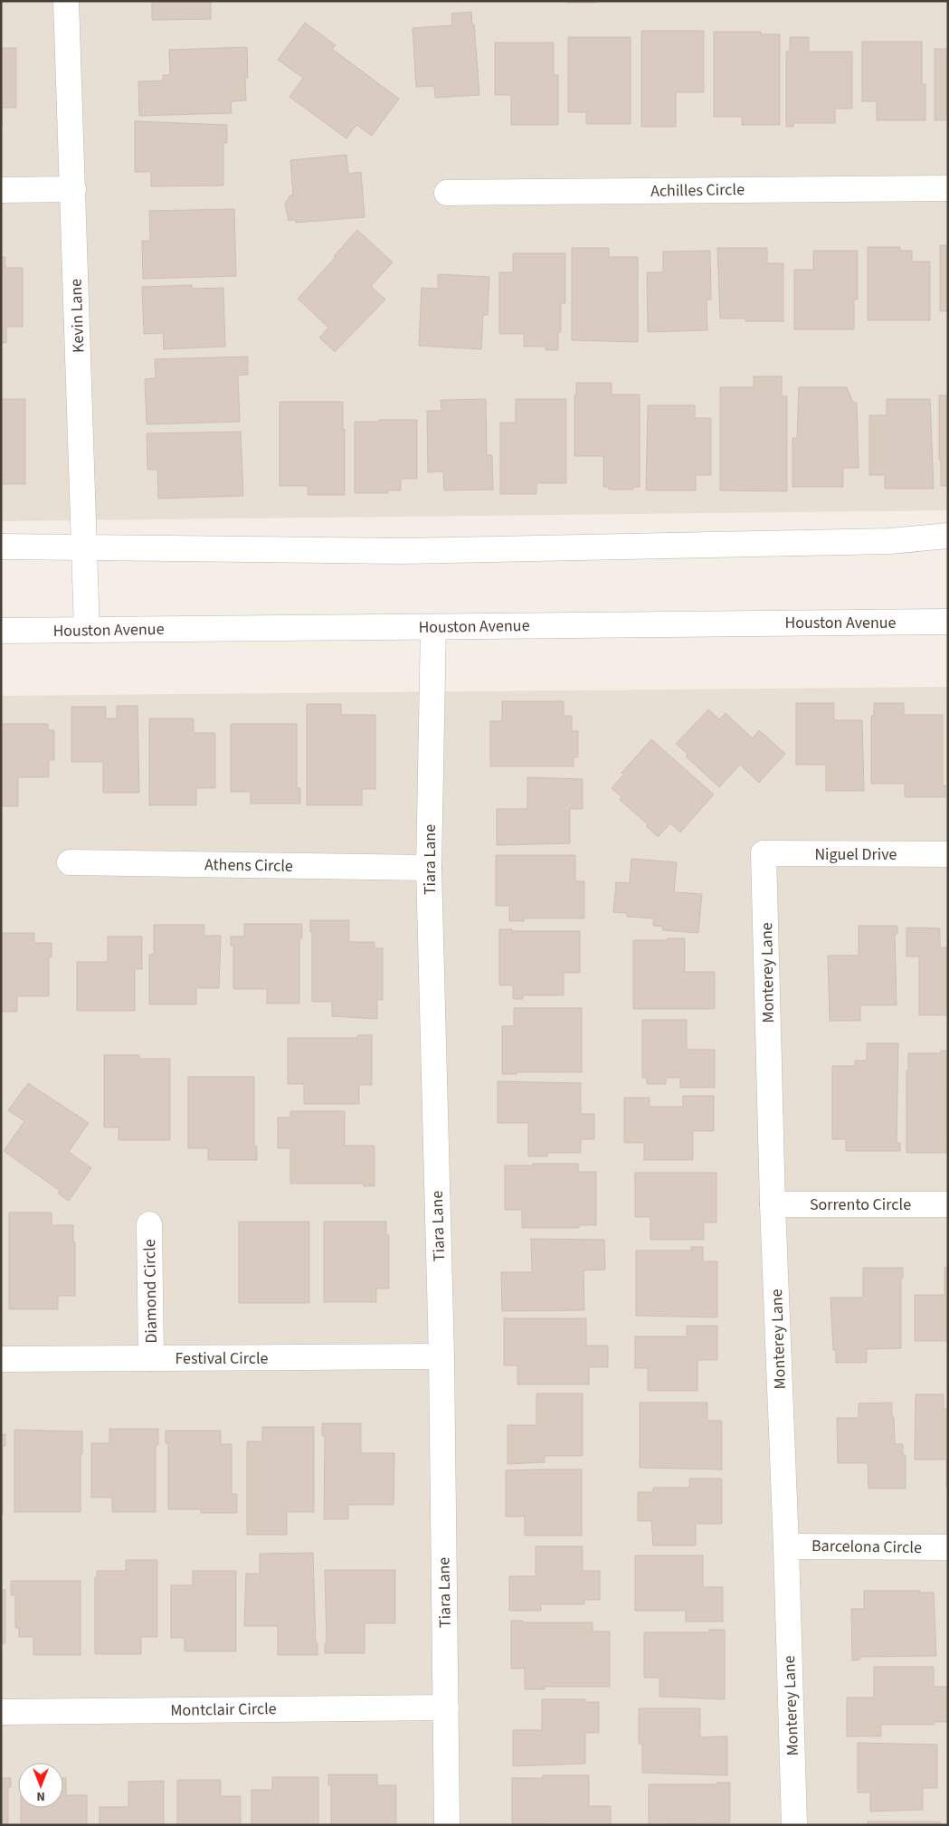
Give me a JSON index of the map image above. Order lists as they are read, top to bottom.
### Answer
{
  "streets": {
    "street": [
      "Achilles Circle",
      "Kevin Lane",
      "Houston Avenue",
      "Niguel Drive",
      "Tiara Lane",
      "Athens Circle",
      "Monterey Lane",
      "Sorrento Circle",
      "Diamond Circle",
      "Festival Circle",
      "Barcelona Circle",
      "Montclair Circle"
    ]
  },
  "crossings": [
    ["Kevin Lane", "Houston Avenue"],
    ["Houston Avenue", "Tiara Lane"],
    ["Niguel Drive", "Monterey Lane"],
    ["Tiara Lane", "Athens Circle"],
    ["Tiara Lane", "Festival Circle"],
    ["Tiara Lane", "Montclair Circle"],
    ["Monterey Lane", "Sorrento Circle"],
    ["Monterey Lane", "Barcelona Circle"],
    ["Diamond Circle", "Festival Circle"]
  ],
  "north": "bottom"
}
